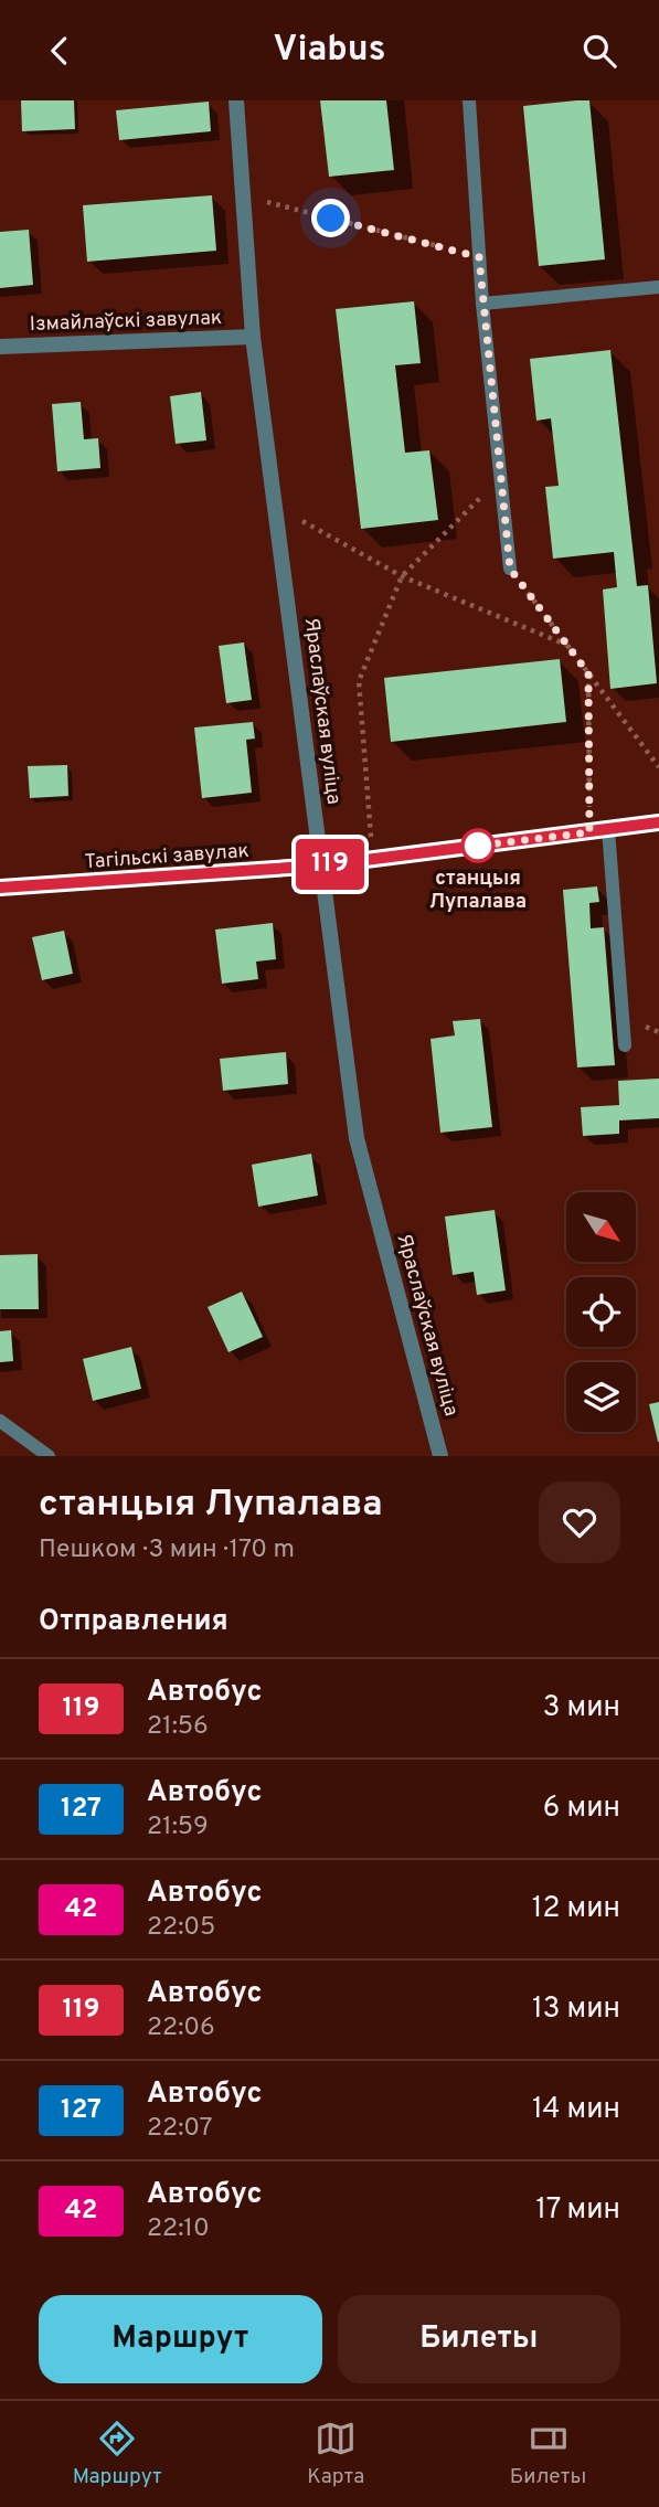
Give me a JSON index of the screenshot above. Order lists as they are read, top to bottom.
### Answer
{
  "streets": {
    "main road": ["Тагільскі завулак"],
    "street": ["Ізмайлаўскі завулак", "Яраслаўская вуліца"]
  },
  "crossings": [
    ["Ізмайлаўскі завулак", "Яраслаўская вуліца"],
    ["Яраслаўская вуліца", "Тагільскі завулак"]
  ],
  "places": ["станцыя Лупалава"],
  "lines": ["bus line 119"],
  "north": "bottom right",
  "page": {
    "header": "Viabus",
    "on_map": "119",
    "heading": [
      ["станцыя Лупалава", "Пешком · 3 мин · 170 m"],
      "Отправления"
    ],
    "list": [
      {
        "mark": "119",
        "name": "Автобус",
        "note": "21:56",
        "value": "3 мин"
      },
      {
        "mark": "127",
        "name": "Автобус",
        "note": "21:59",
        "value": "6 мин"
      },
      {
        "mark": "42",
        "name": "Автобус",
        "note": "22:05",
        "value": "12 мин"
      },
      {
        "mark": "119",
        "name": "Автобус",
        "note": "22:06",
        "value": "13 мин"
      },
      {
        "mark": "127",
        "name": "Автобус",
        "note": "22:07",
        "value": "14 мин"
      },
      {
        "mark": "42",
        "name": "Автобус",
        "note": "22:10",
        "value": "17 мин"
      }
    ],
    "buttons": ["Маршрут", "Билеты"],
    "tabs": ["Маршрут", "Карта", "Билеты"]
  }
}
